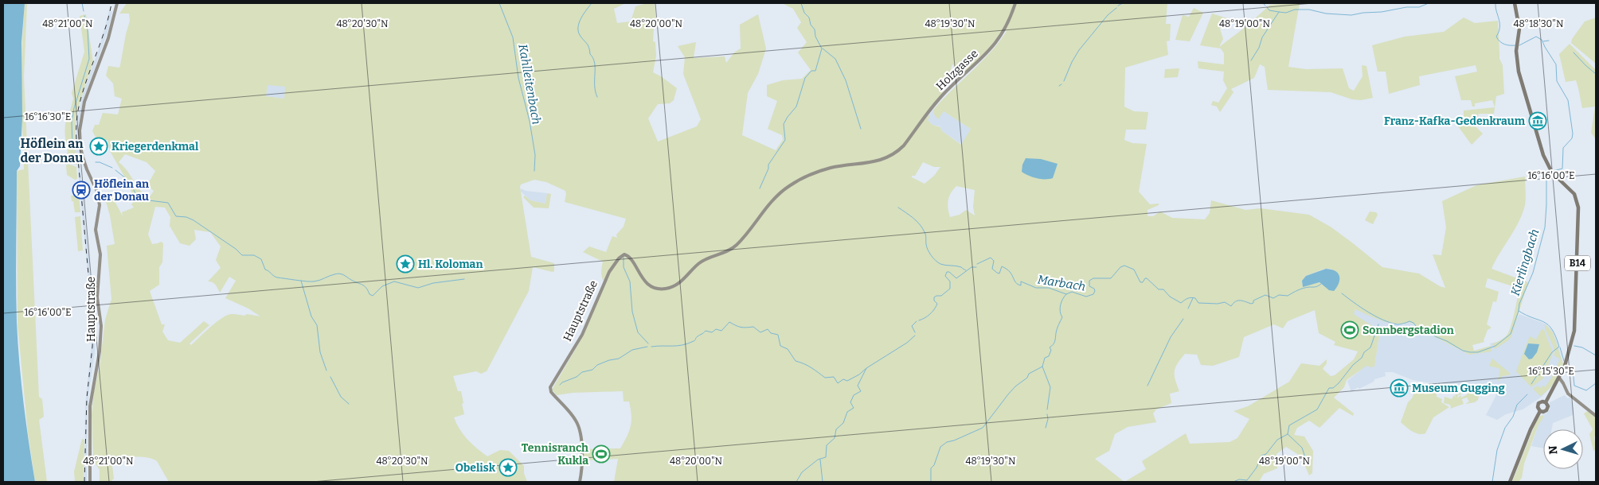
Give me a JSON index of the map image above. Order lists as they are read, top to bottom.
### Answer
{
  "streets": {
    "main road": ["B14"],
    "street": ["Holzgasse", "Hauptstraße"]
  },
  "crossings": [
    ["Holzgasse", "Hauptstraße"]
  ],
  "districts": ["Höflein an der Donau"],
  "water": ["Kahlleitenbach", "Kierlingbach", "Marbach"],
  "places": {
    "museum": ["Franz-Kafka-Gedenkraum", "Museum Gugging"],
    "place": ["Kriegerdenkmal", "Hl. Koloman", "Obelisk"],
    "station": ["Höflein an der Donau"],
    "sports": ["Sonnbergstadion", "Tennisranch Kukla"]
  },
  "north": "left",
  "coordinates": [
    "48°21'00\"N",
    "48°20'30\"N",
    "48°20'00\"N",
    "48°19'30\"N",
    "48°19'00\"N",
    "48°18'30\"N",
    "16°16'30\"E",
    "16°16'00\"E",
    "16°15'30\"E"
  ]
}
